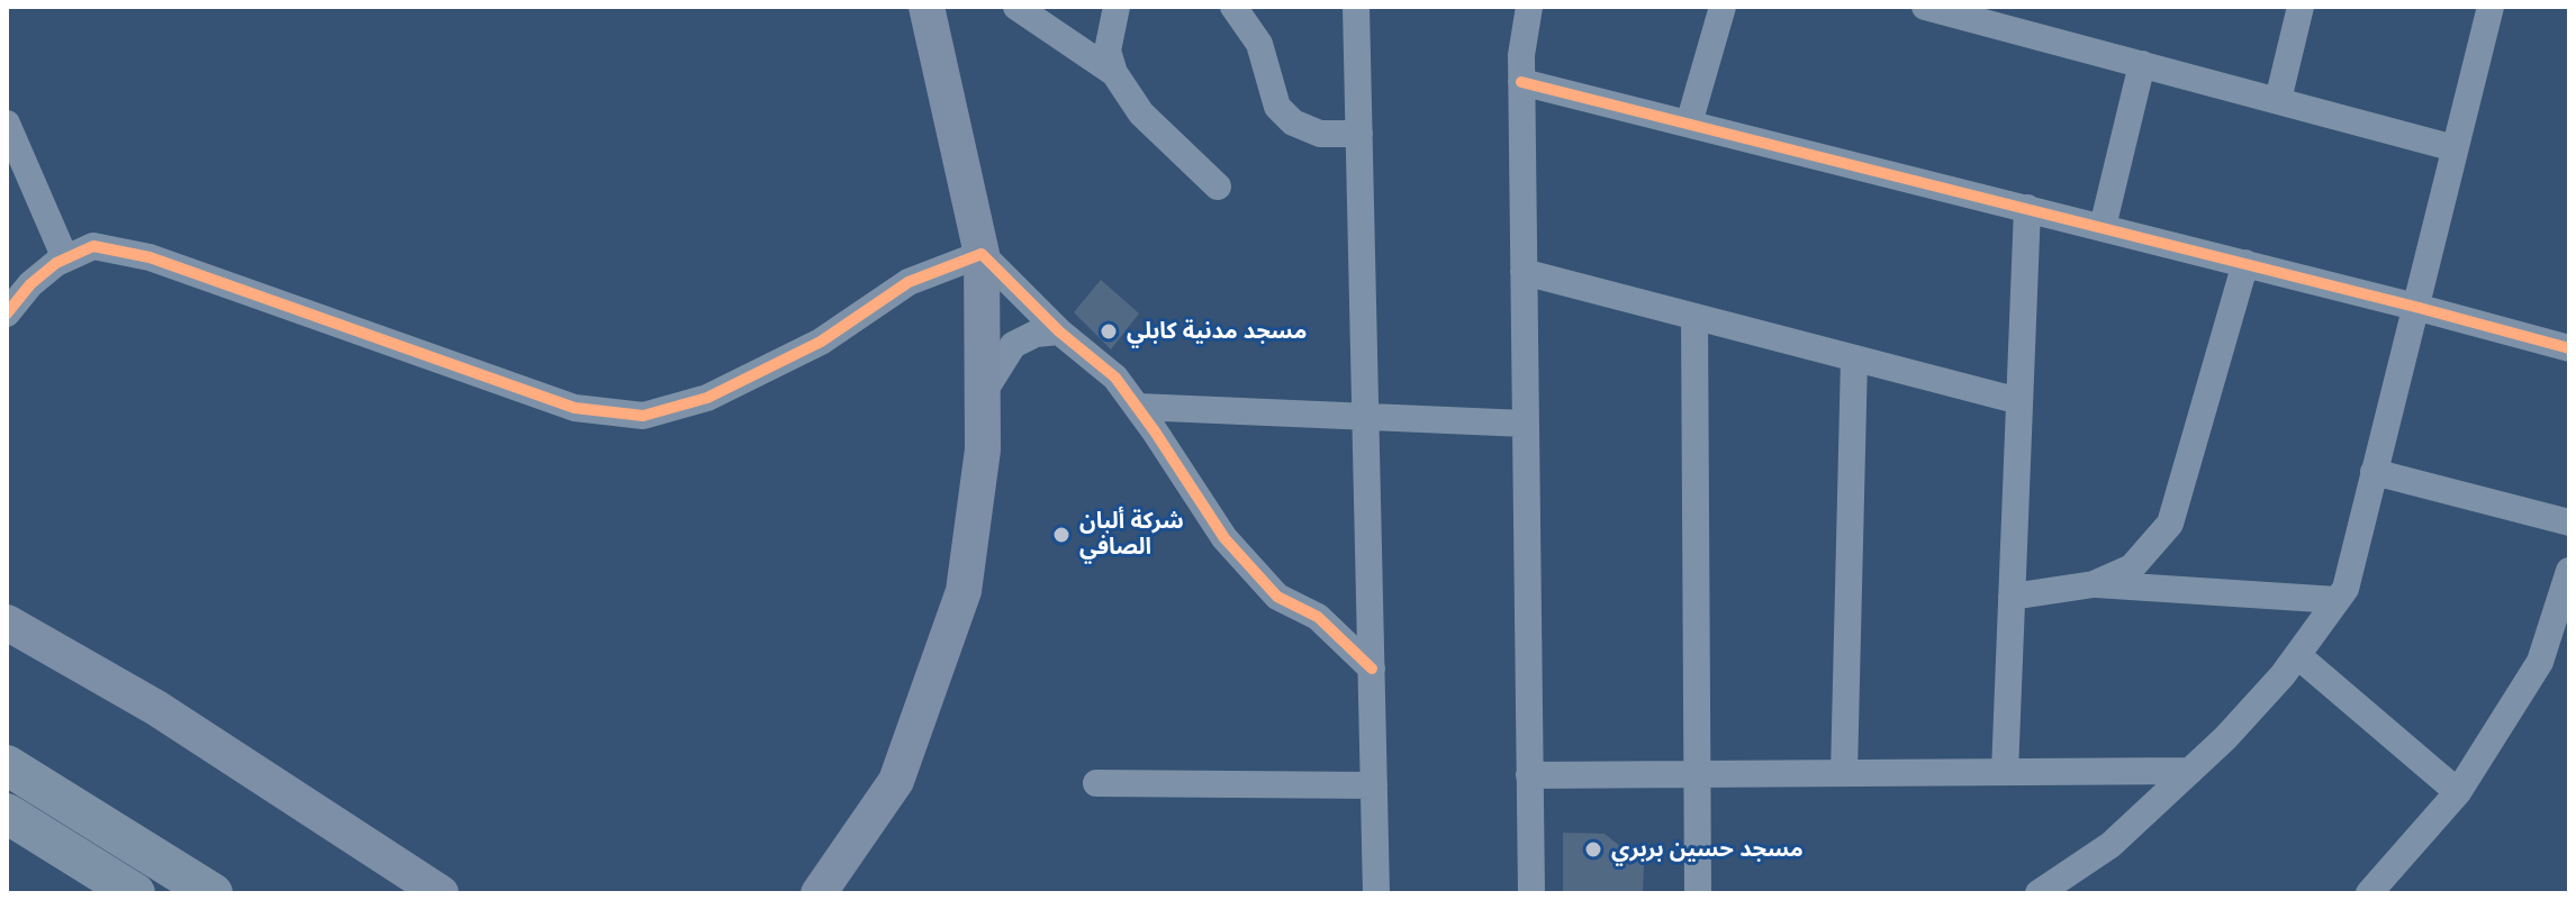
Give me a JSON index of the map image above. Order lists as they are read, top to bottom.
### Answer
{
  "places": ["مسجد مدنية كابلي", "شركة ألبان الصافي", "مسجد حسين بربري"]
}
